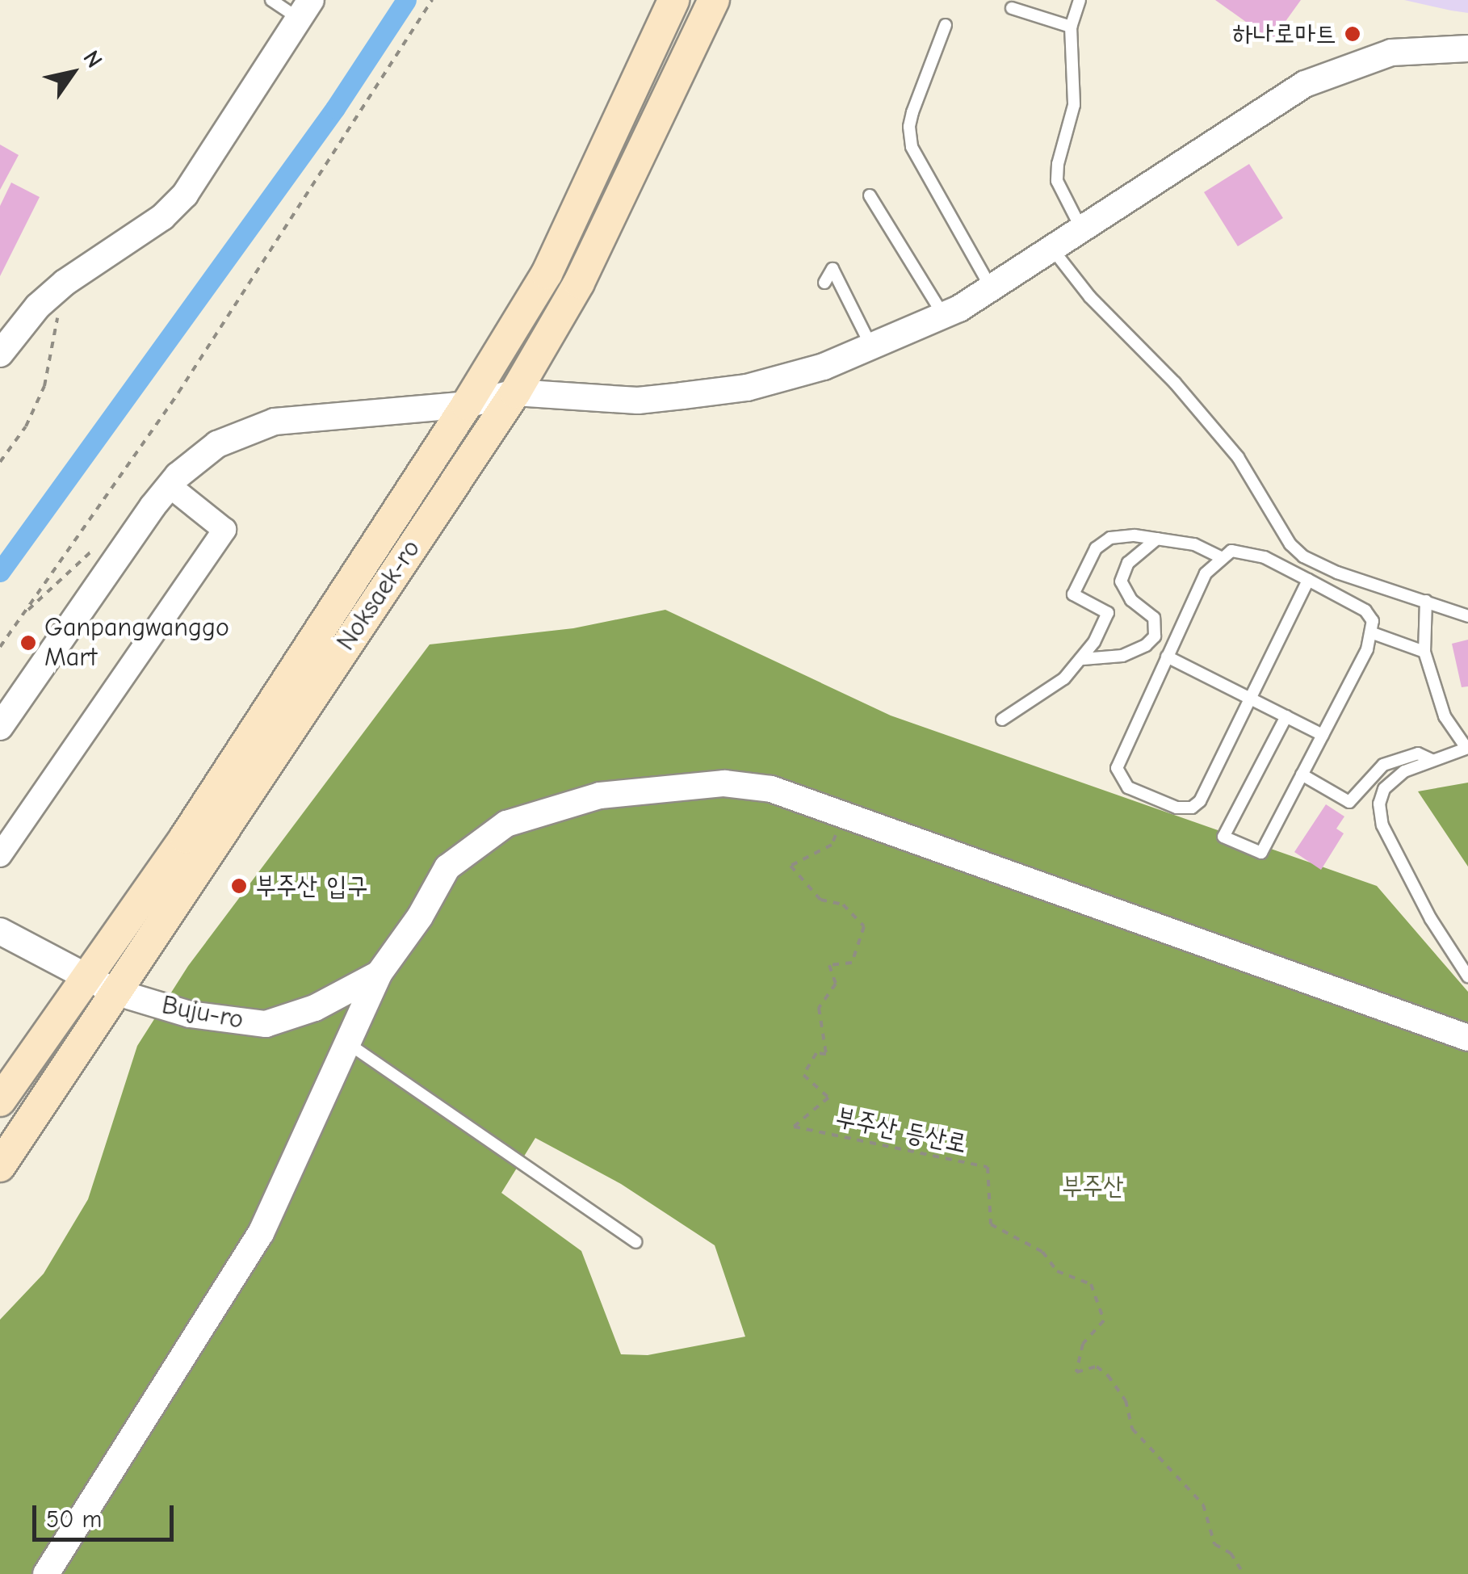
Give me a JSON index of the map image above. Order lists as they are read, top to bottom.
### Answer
{
  "streets": {
    "main road": ["Noksaek-ro"],
    "street": ["Buju-ro"],
    "path": ["부주산 등산로"]
  },
  "crossings": [
    ["Noksaek-ro", "Buju-ro"]
  ],
  "parks": ["부주산"],
  "places": ["하나로마트", "Ganpangwanggo Mart", "부주산 입구"],
  "scale_bar": "50 m",
  "north": "top right"
}
